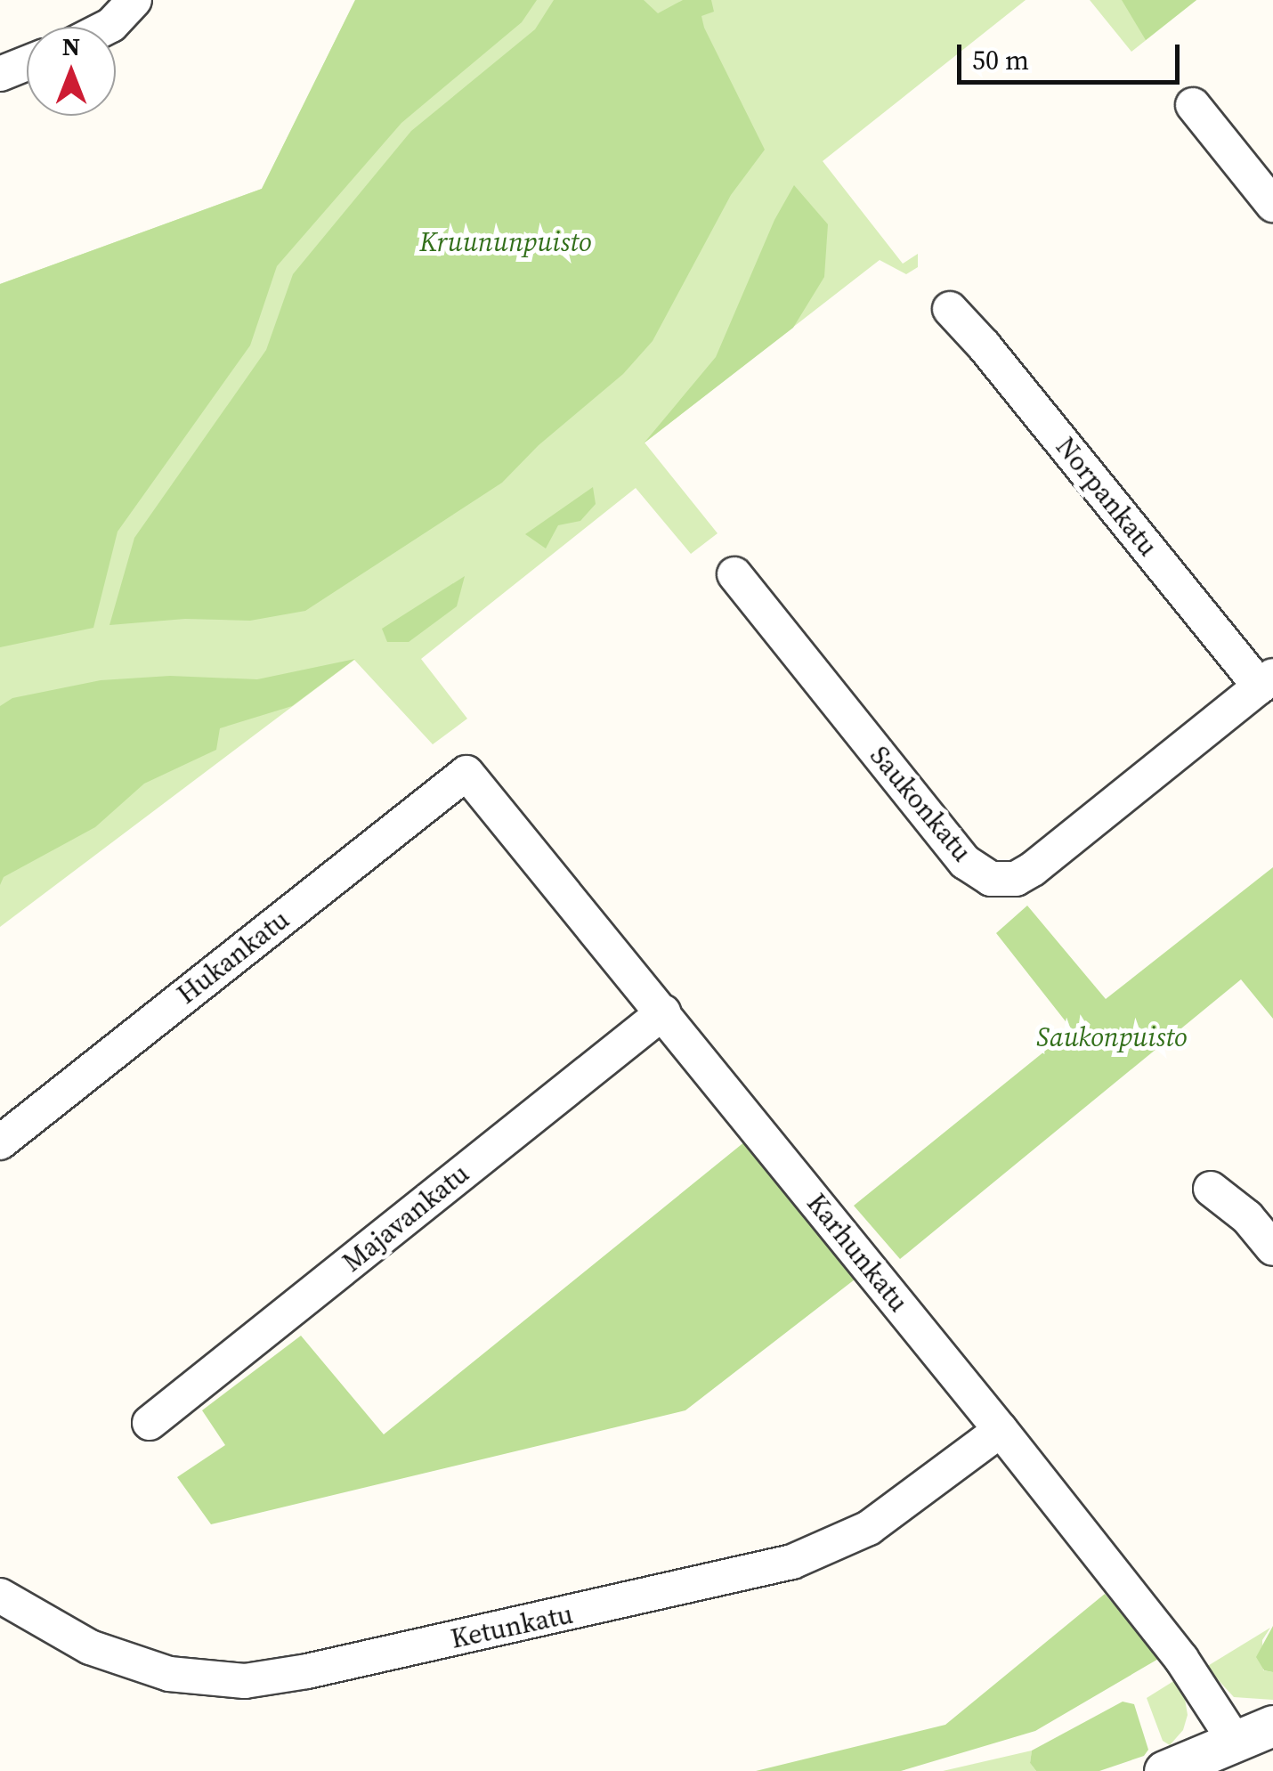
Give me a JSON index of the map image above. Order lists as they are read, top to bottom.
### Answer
{
  "streets": {
    "street": [
      "Norpankatu",
      "Saukonkatu",
      "Hukankatu",
      "Majavankatu",
      "Karhunkatu",
      "Ketunkatu"
    ]
  },
  "crossings": [
    ["Norpankatu", "Saukonkatu"],
    ["Hukankatu", "Karhunkatu"],
    ["Majavankatu", "Karhunkatu"],
    ["Karhunkatu", "Ketunkatu"]
  ],
  "parks": ["Kruununpuisto", "Saukonpuisto"],
  "scale_bar": "50 m",
  "north": "top"
}
